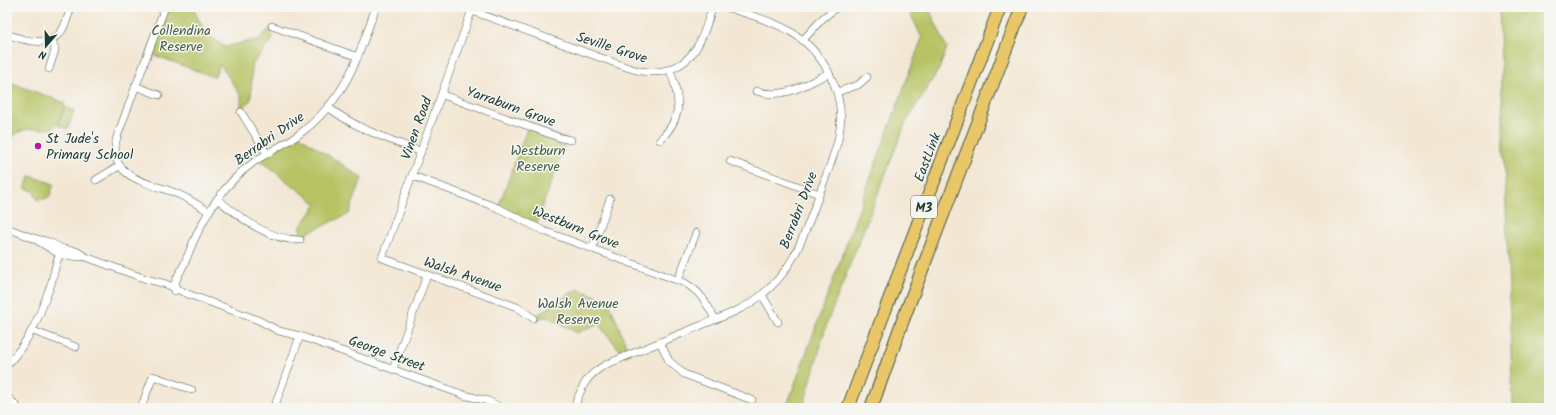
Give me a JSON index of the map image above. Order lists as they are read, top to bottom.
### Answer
{
  "streets": {
    "highway": ["EastLink", "M3"],
    "street": [
      "Seville Grove",
      "Yarraburn Grove",
      "Vinen Road",
      "Berrabri Drive",
      "Westburn Grove",
      "Walsh Avenue",
      "George Street"
    ]
  },
  "crossings": [
    ["Seville Grove", "Vinen Road"],
    ["Yarraburn Grove", "Vinen Road"],
    ["Vinen Road", "Westburn Grove"],
    ["Vinen Road", "Walsh Avenue"],
    ["Berrabri Drive", "Westburn Grove"],
    ["Berrabri Drive", "George Street"]
  ],
  "parks": ["Collendina Reserve", "Westburn Reserve", "Walsh Avenue Reserve"],
  "places": ["St Jude's Primary School"],
  "north": "bottom"
}
